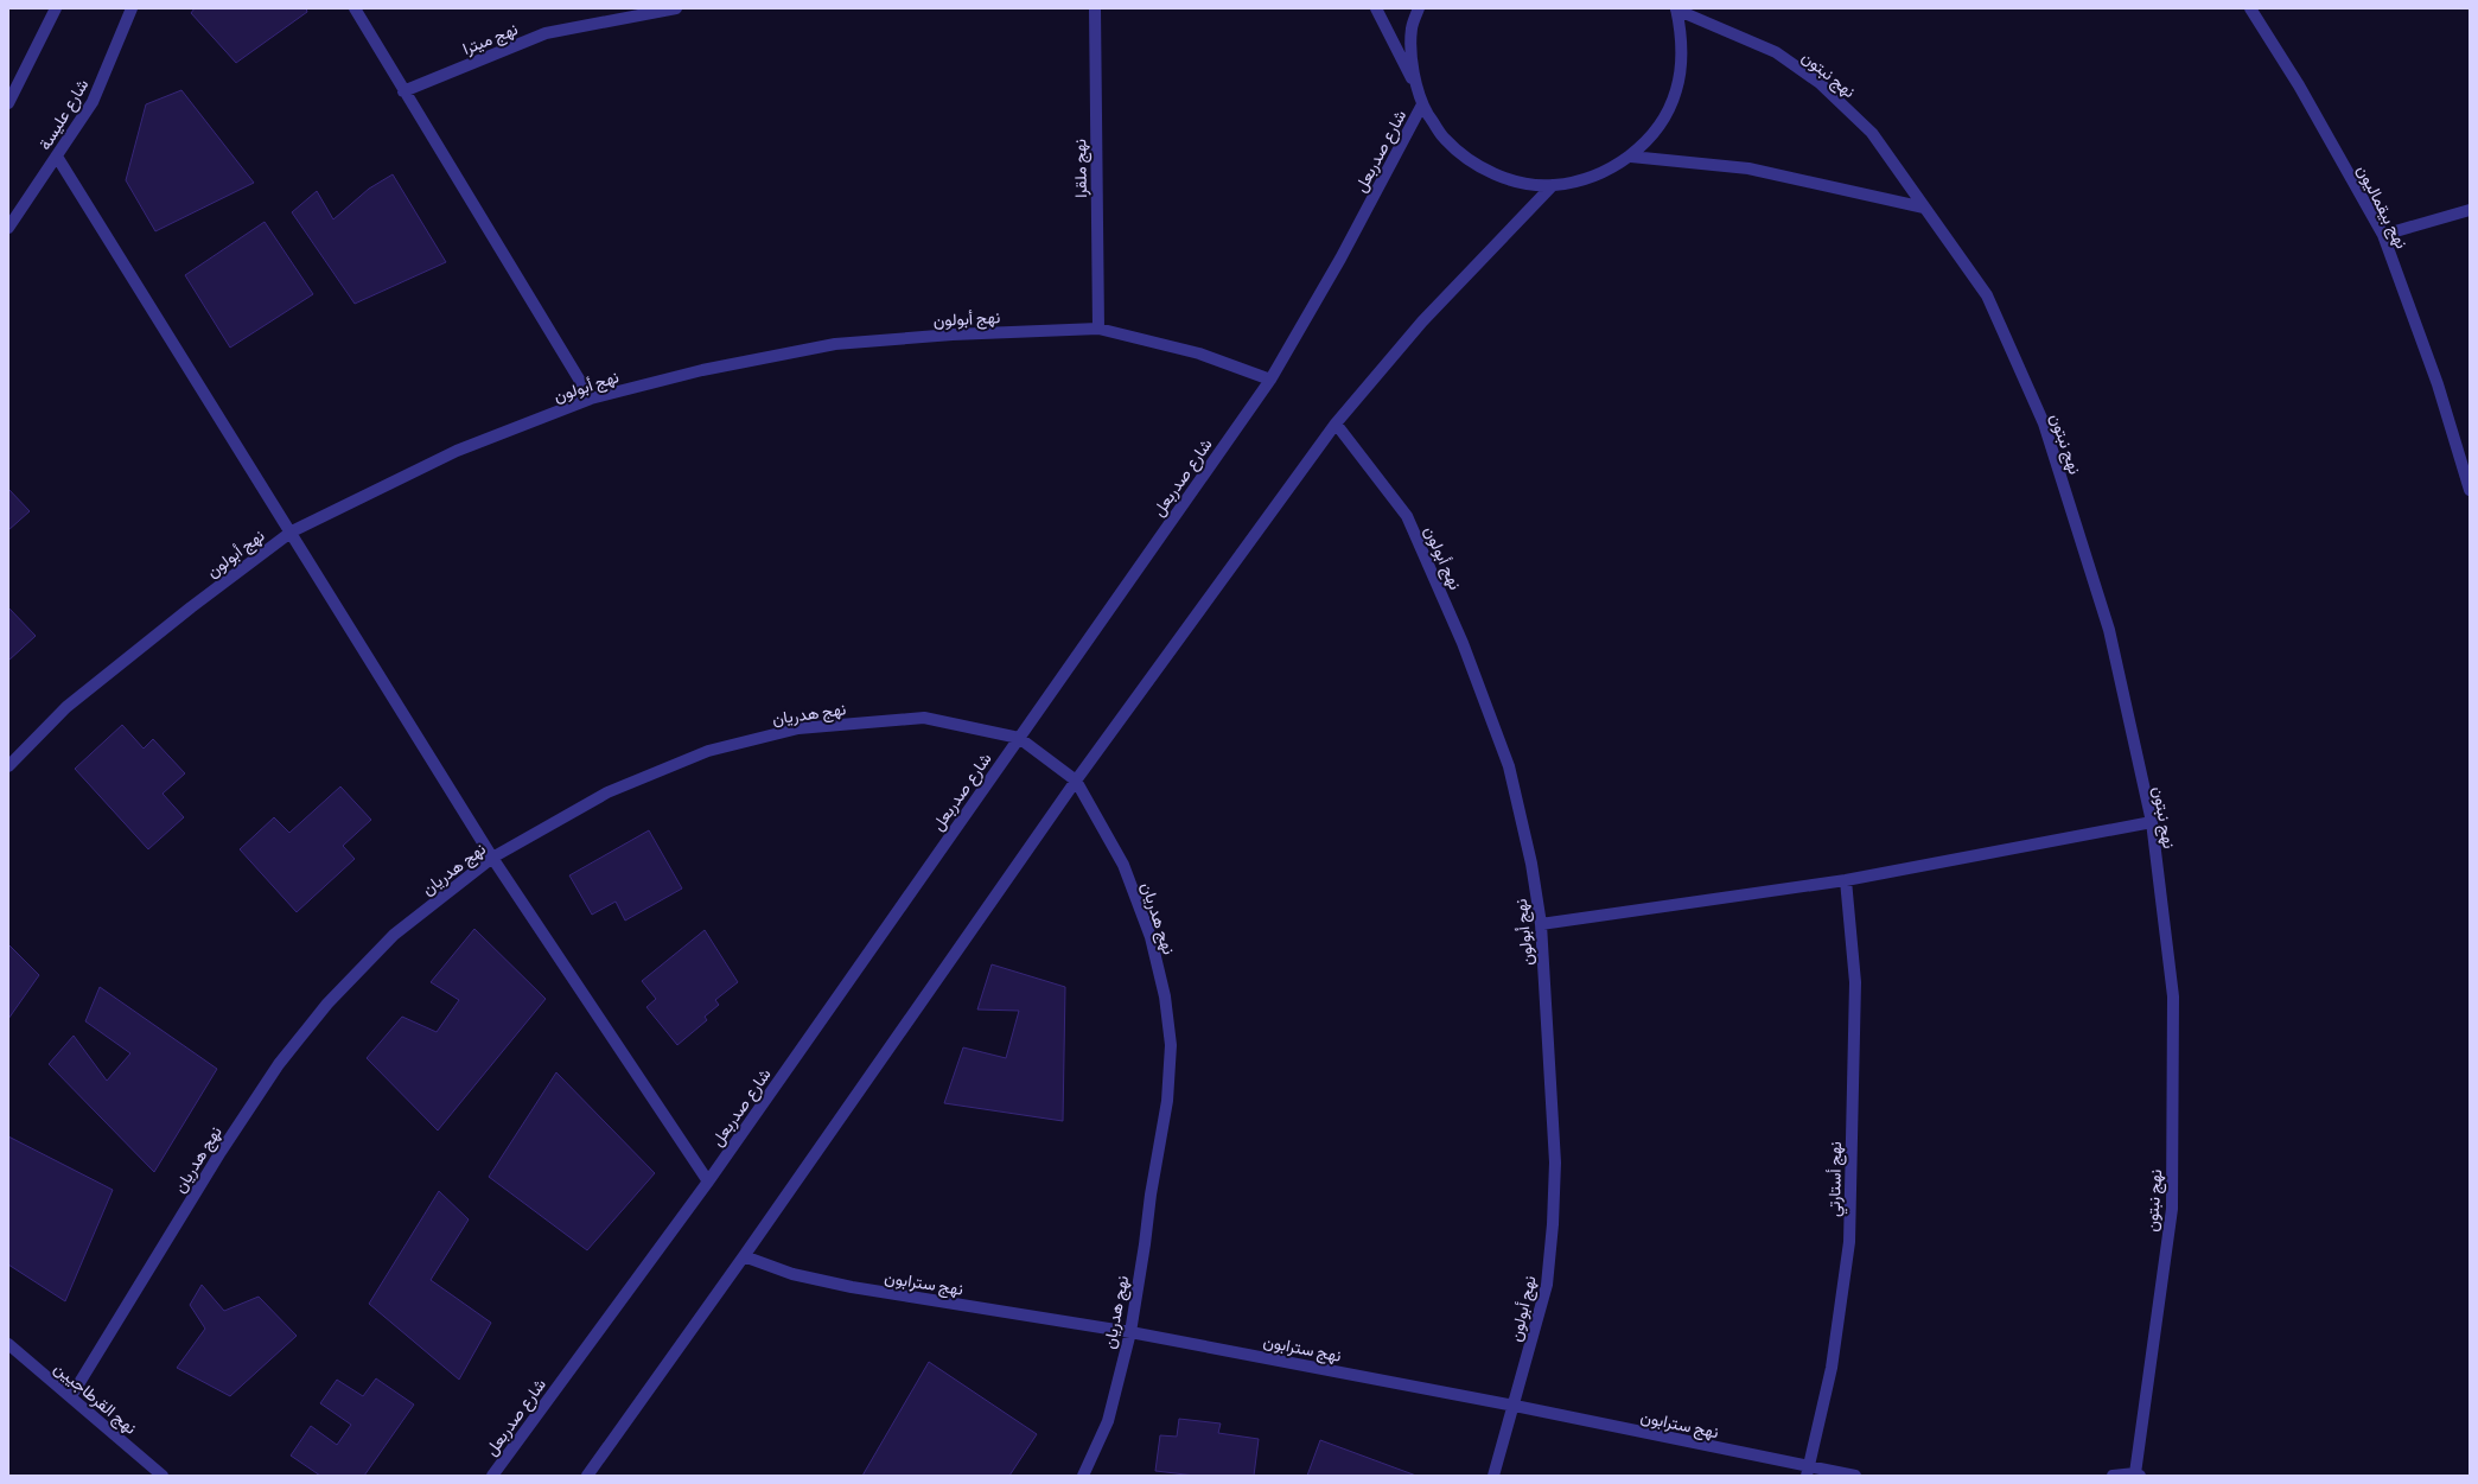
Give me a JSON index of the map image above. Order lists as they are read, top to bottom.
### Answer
{
  "streets": {
    "street": [
      "نهج ميترا",
      "نهج نبتون",
      "شارع عليسة",
      "شارع صدربعل",
      "نهج ملقرا",
      "نهج بيقماليون",
      "نهج أبولون",
      "نهج هدريان",
      "نهج أستارتي",
      "نهج سترابون",
      "نهج القرطاجيين"
    ]
  },
  "crossings": [
    ["شارع صدربعل", "نهج أبولون"],
    ["شارع صدربعل", "نهج هدريان"],
    ["نهج ملقرا", "نهج أبولون"],
    ["نهج أبولون", "نهج سترابون"],
    ["نهج هدريان", "نهج سترابون"],
    ["نهج هدريان", "نهج القرطاجيين"],
    ["نهج أستارتي", "نهج سترابون"]
  ]
}
